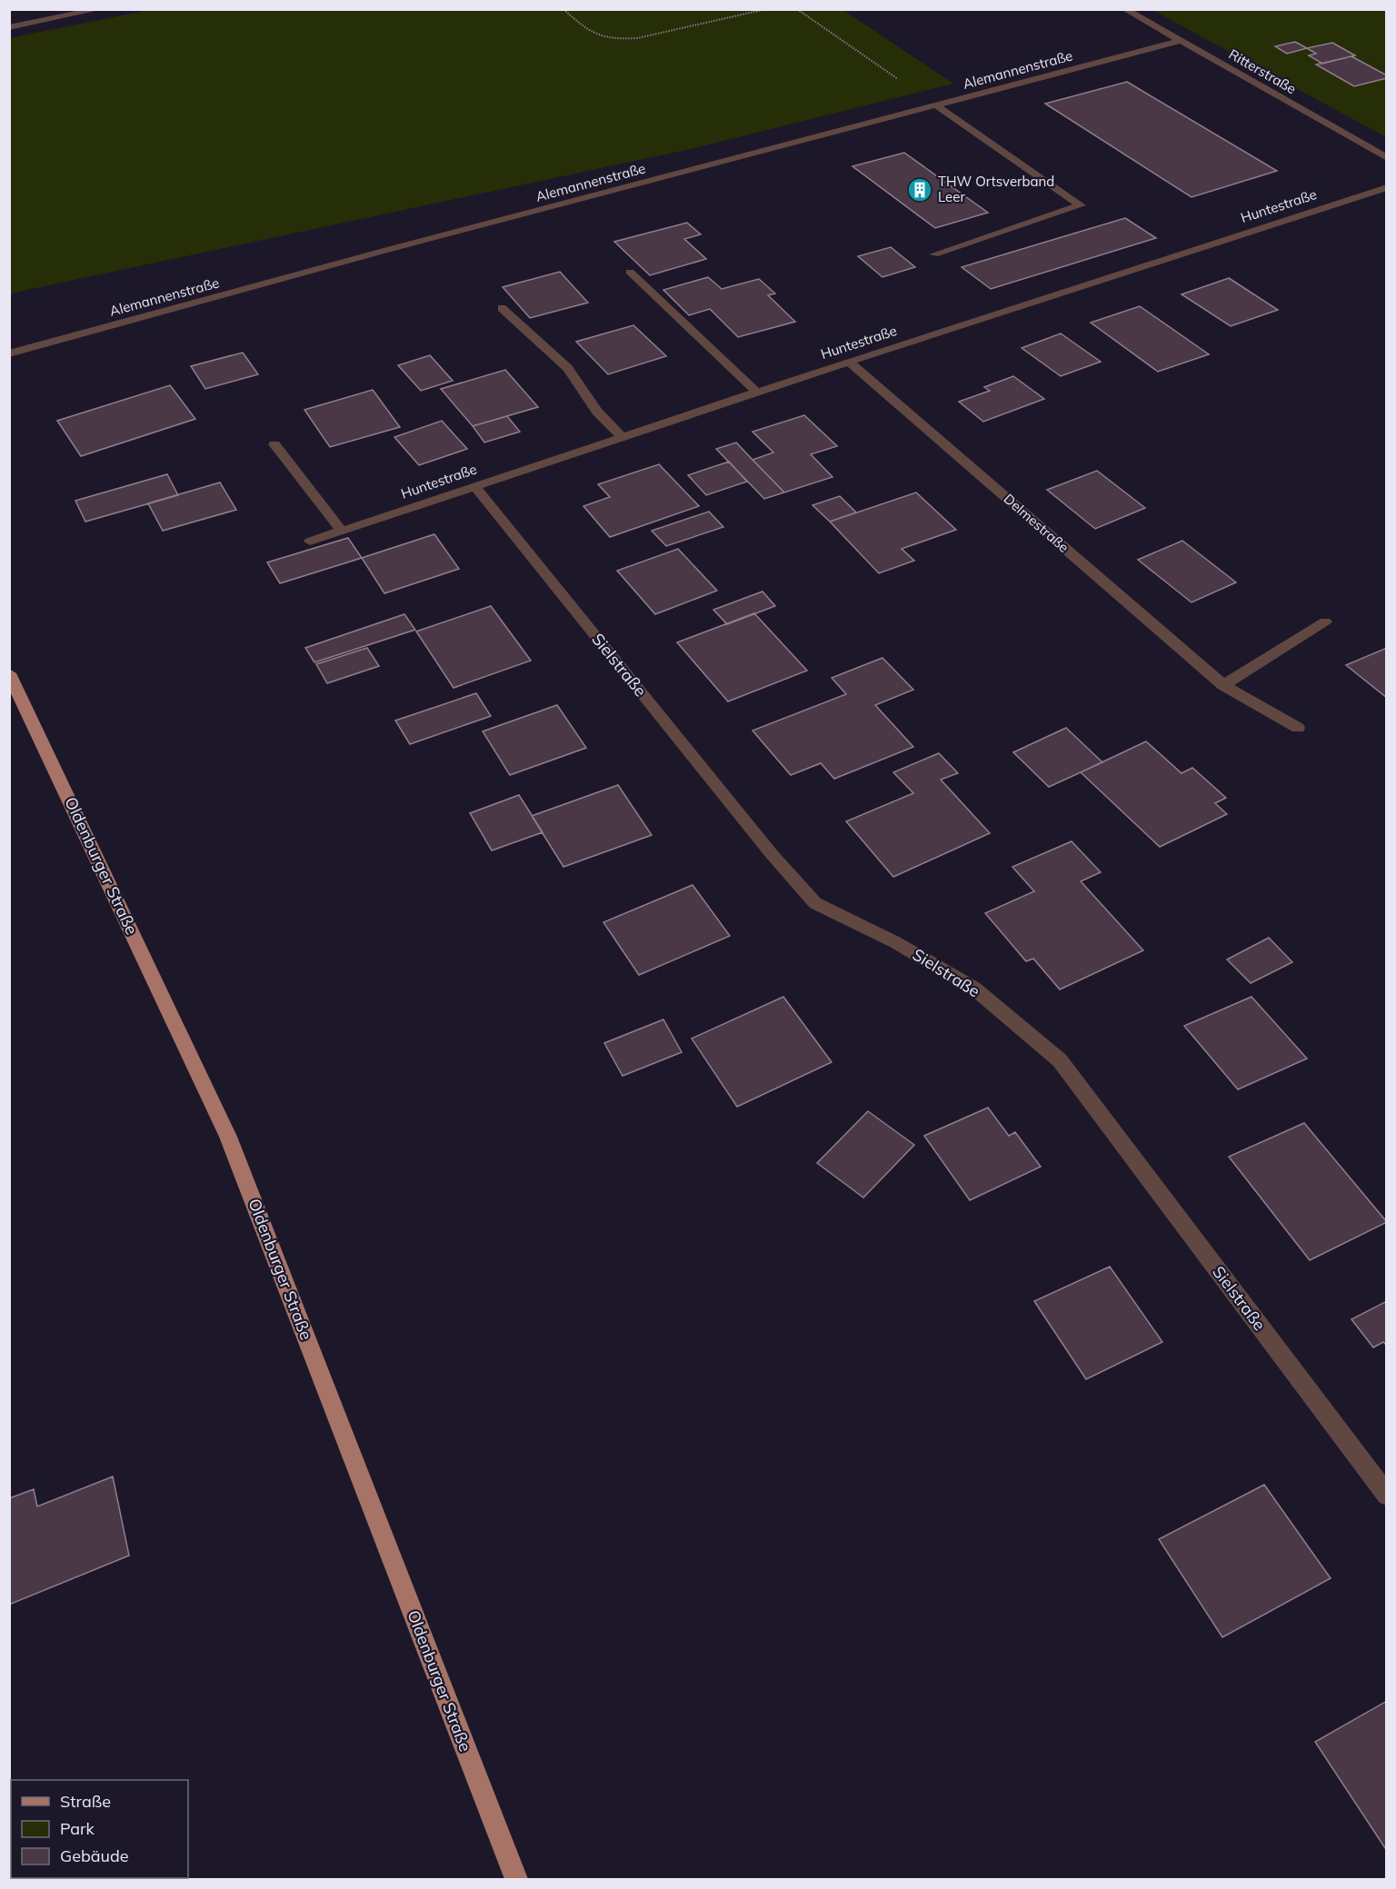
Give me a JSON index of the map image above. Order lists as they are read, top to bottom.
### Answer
{
  "streets": {
    "main road": ["Oldenburger Straße"],
    "street": [
      "Alemannenstraße",
      "Ritterstraße",
      "Huntestraße",
      "Delmestraße",
      "Sielstraße"
    ]
  },
  "crossings": [
    ["Alemannenstraße", "Ritterstraße"],
    ["Huntestraße", "Delmestraße"],
    ["Huntestraße", "Sielstraße"]
  ],
  "places": {
    "building": ["THW Ortsverband Leer"]
  },
  "legend": ["Straße", "Park", "Gebäude"]
}
